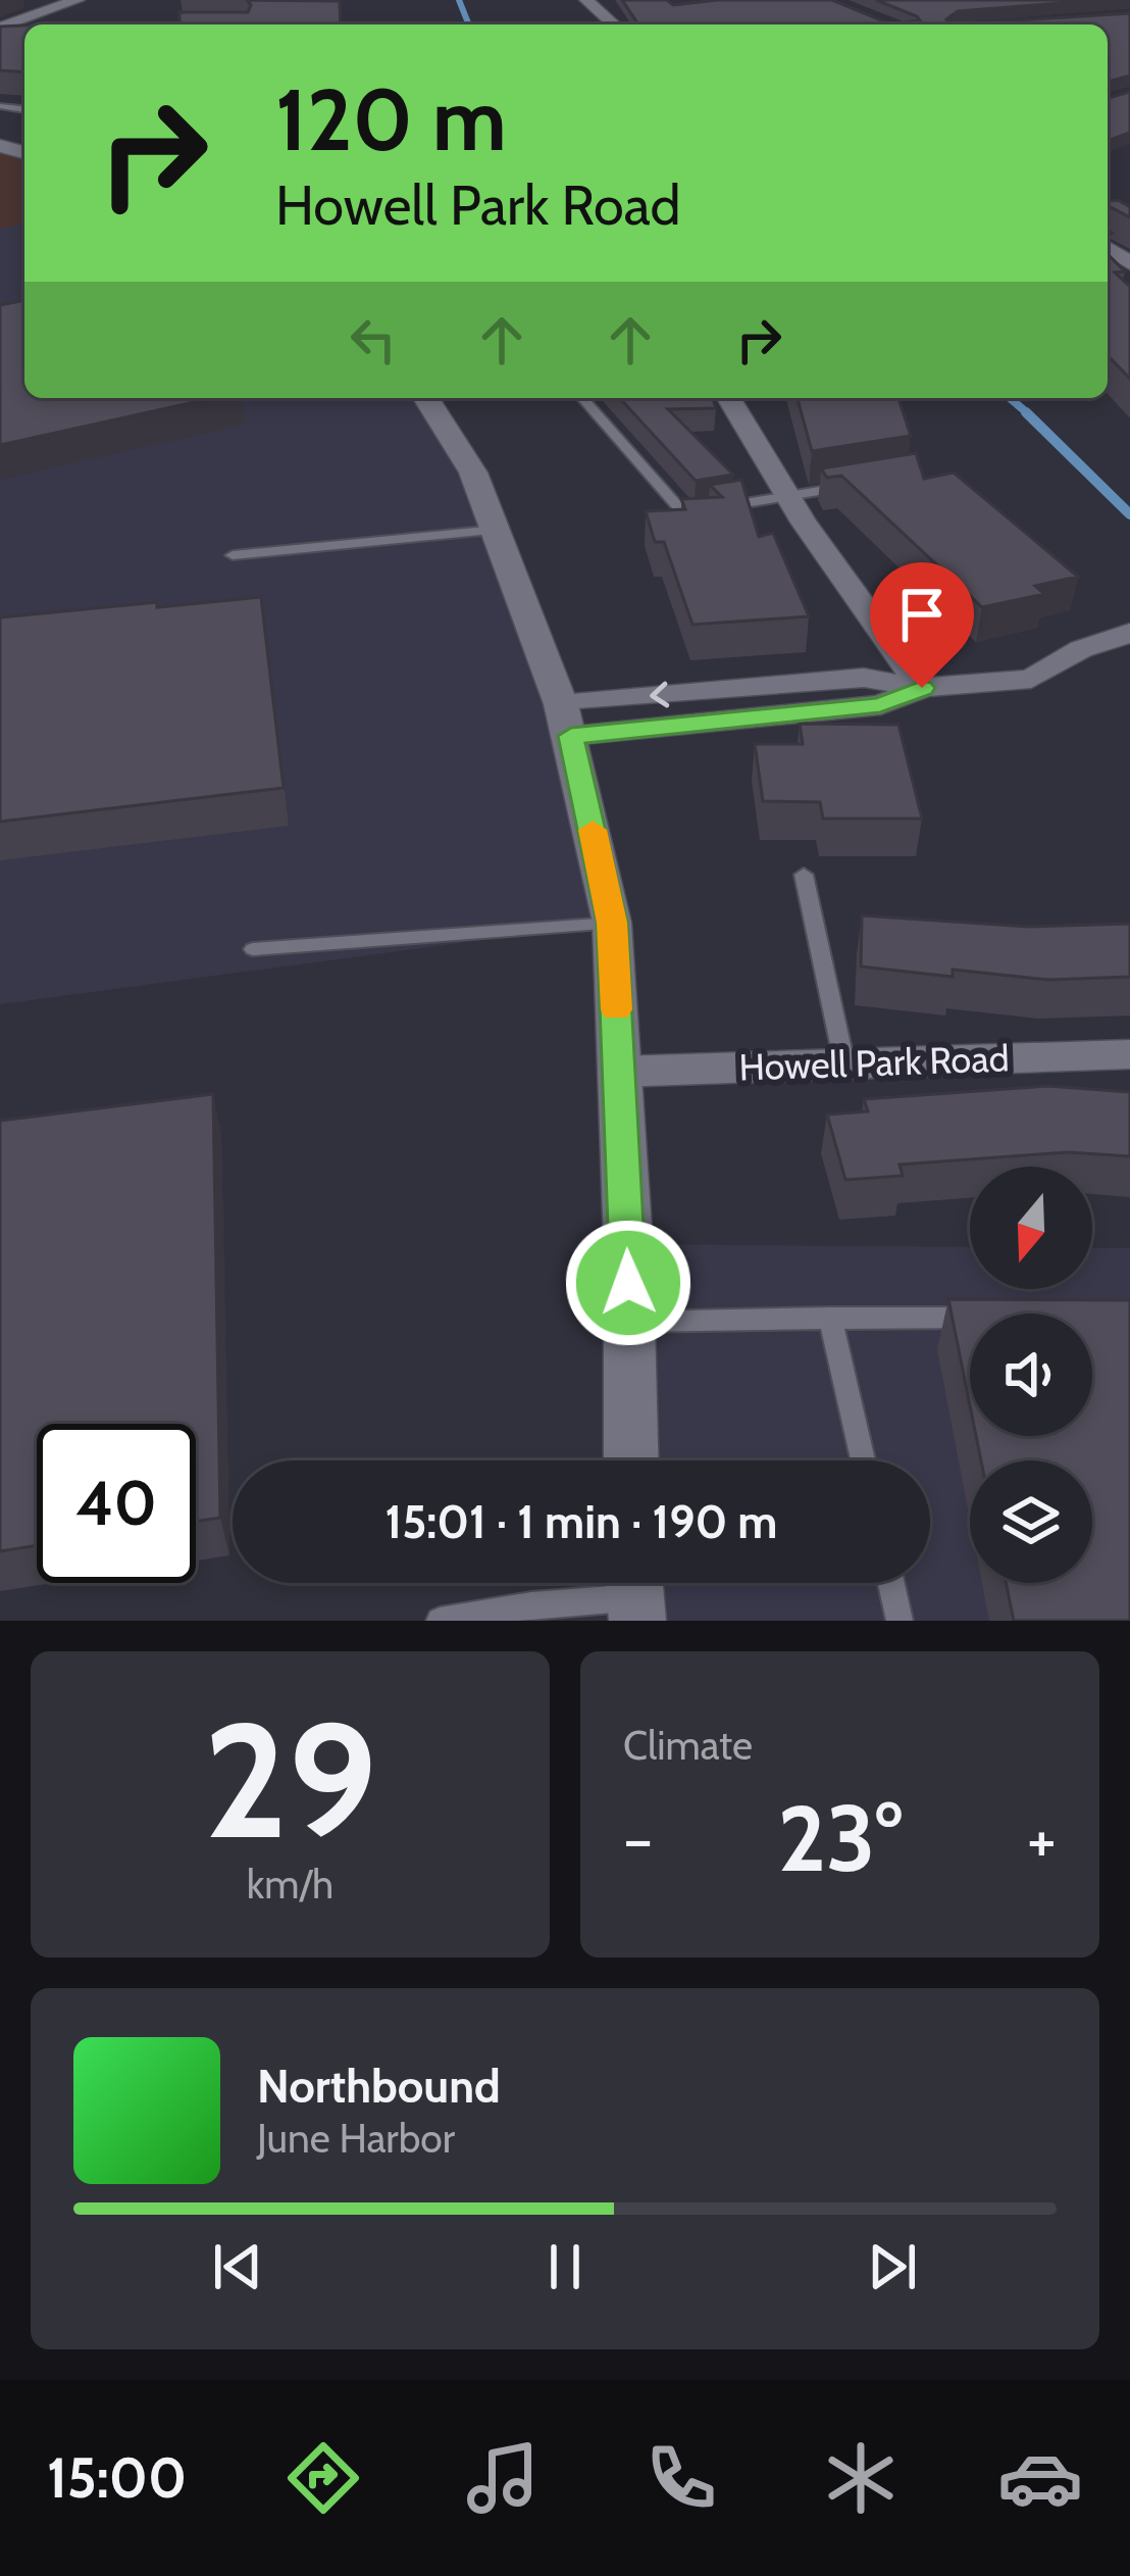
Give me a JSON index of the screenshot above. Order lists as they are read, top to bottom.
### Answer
{
  "streets": {
    "street": ["Howell Park Road"]
  },
  "north": "bottom",
  "page": {
    "turn": ["120 m", "Howell Park Road"],
    "limit": "40",
    "trip": "15:01 · 1 min · 190 m",
    "tile": [
      ["29", "km/h"],
      "Climate"
    ],
    "heat": ["−", "23°", "+"],
    "song": ["Northbound", "June Harbor"],
    "tabs": "15:00"
  }
}
